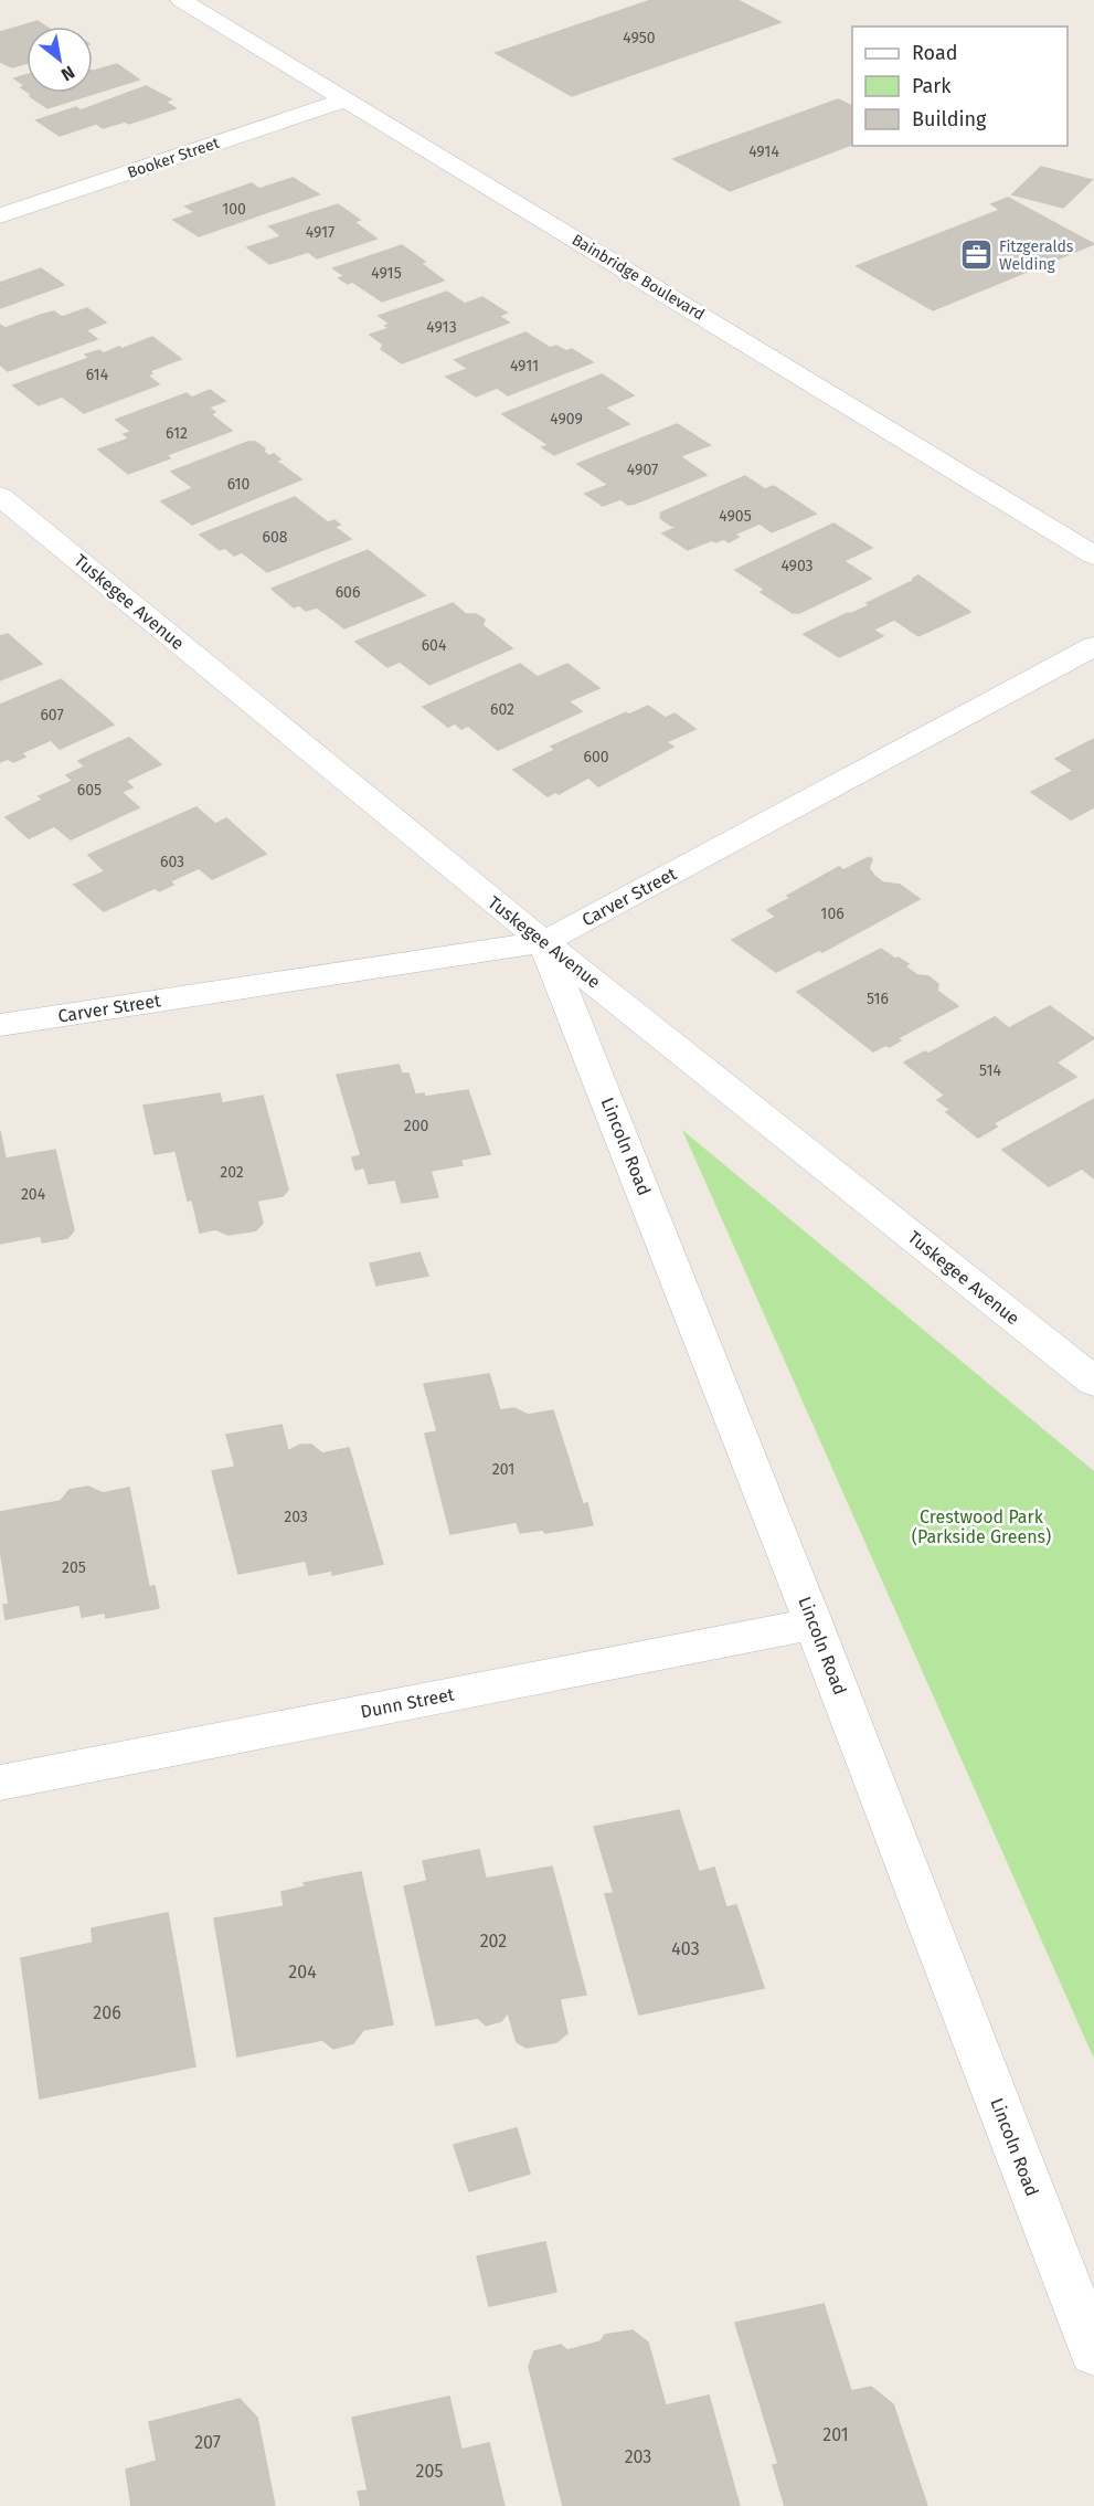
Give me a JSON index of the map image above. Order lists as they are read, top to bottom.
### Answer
{
  "streets": {
    "street": [
      "Booker Street",
      "Bainbridge Boulevard",
      "Tuskegee Avenue",
      "Carver Street",
      "Lincoln Road",
      "Dunn Street"
    ]
  },
  "crossings": [
    ["Booker Street", "Bainbridge Boulevard"],
    ["Tuskegee Avenue", "Carver Street"],
    ["Tuskegee Avenue", "Lincoln Road"],
    ["Carver Street", "Lincoln Road"],
    ["Lincoln Road", "Dunn Street"]
  ],
  "parks": ["Crestwood Park (Parkside Greens)"],
  "places": {
    "office": ["Fitzgeralds Welding"]
  },
  "house_numbers": [
    "4950",
    "4914",
    "100",
    "4917",
    "4915",
    "4913",
    "4911",
    "614",
    "4909",
    "612",
    "4907",
    "610",
    "4905",
    "608",
    "4903",
    "606",
    "604",
    "602",
    "607",
    "600",
    "605",
    "603",
    "106",
    "516",
    "514",
    "200",
    "202",
    "204",
    "201",
    "203",
    "205",
    "202",
    "403",
    "204",
    "206",
    "201",
    "207",
    "203",
    "205"
  ],
  "legend": ["Road", "Park", "Building"],
  "north": "bottom right"
}
